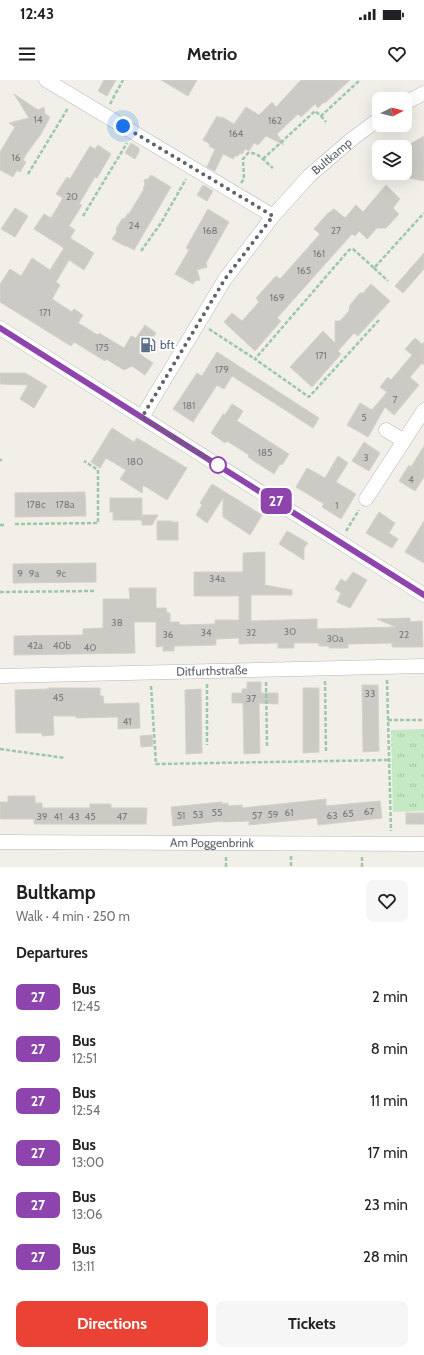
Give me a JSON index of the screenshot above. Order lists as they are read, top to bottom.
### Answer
{
  "streets": {
    "street": ["Bultkamp", "Ditfurthstraße", "Am Poggenbrink"]
  },
  "places": {
    "fuel station": ["bft"]
  },
  "lines": ["bus line 27"],
  "house_numbers": [
    "14",
    "162",
    "164",
    "16",
    "20",
    "24",
    "168",
    "27",
    "161",
    "165",
    "169",
    "171",
    "175",
    "171",
    "179",
    "7",
    "181",
    "5",
    "185",
    "3",
    "180",
    "4",
    "178c",
    "178a",
    "1",
    "9",
    "9a",
    "9c",
    "34a",
    "38",
    "30",
    "34",
    "32",
    "36",
    "22",
    "30a",
    "42a",
    "40b",
    "40",
    "33",
    "45",
    "37",
    "41",
    "67",
    "55",
    "61",
    "65",
    "53",
    "59",
    "51",
    "57",
    "63",
    "39",
    "41",
    "43",
    "45",
    "47"
  ],
  "north": "right",
  "page": {
    "status": "12:43",
    "header": "Metrio",
    "on_map": "27",
    "heading": [
      ["Bultkamp", "Walk · 4 min · 250 m"],
      "Departures"
    ],
    "list": [
      {
        "mark": "27",
        "name": "Bus",
        "note": "12:45",
        "value": "2 min"
      },
      {
        "mark": "27",
        "name": "Bus",
        "note": "12:51",
        "value": "8 min"
      },
      {
        "mark": "27",
        "name": "Bus",
        "note": "12:54",
        "value": "11 min"
      },
      {
        "mark": "27",
        "name": "Bus",
        "note": "13:00",
        "value": "17 min"
      },
      {
        "mark": "27",
        "name": "Bus",
        "note": "13:06",
        "value": "23 min"
      },
      {
        "mark": "27",
        "name": "Bus",
        "note": "13:11",
        "value": "28 min"
      }
    ],
    "buttons": ["Directions", "Tickets"]
  }
}
